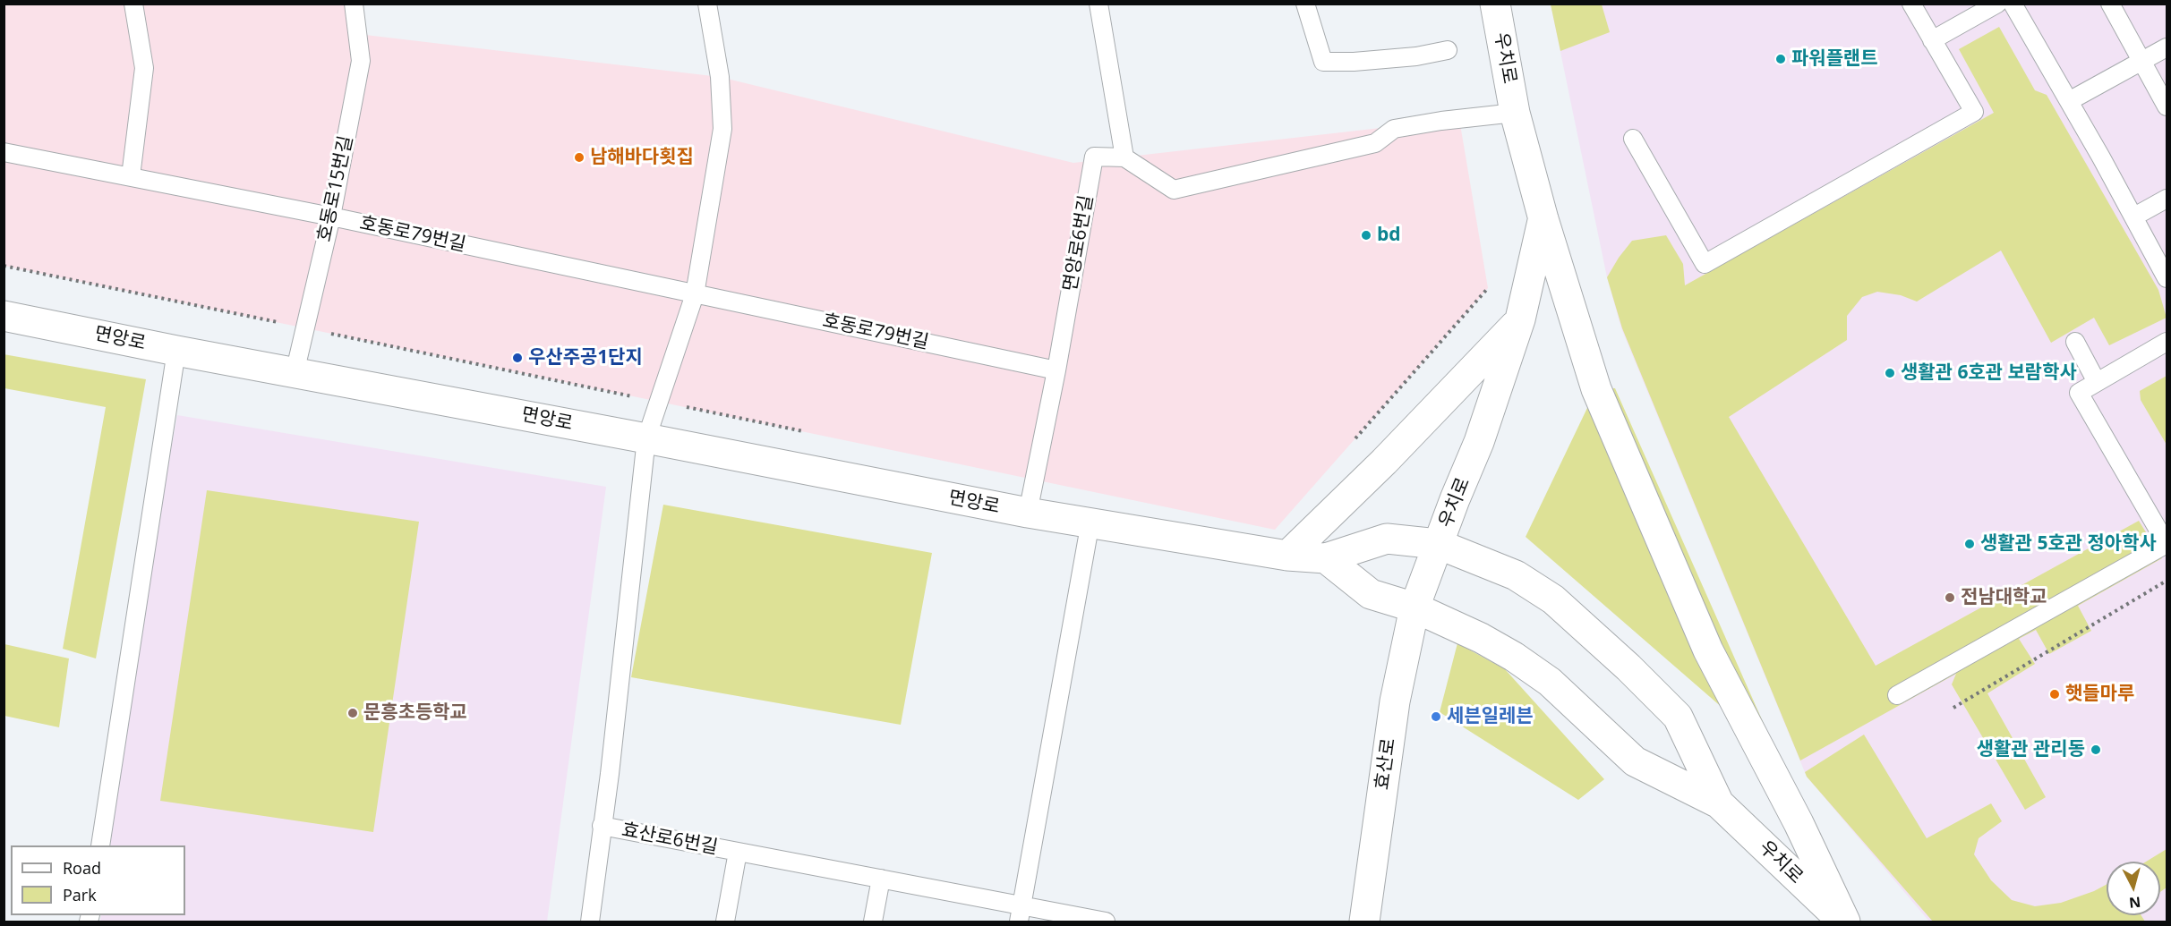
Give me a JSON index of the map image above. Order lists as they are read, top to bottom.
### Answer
{
  "streets": {
    "main road": ["우치로", "면앙로", "효산로"],
    "lane": [
      "호동로15번길",
      "호동로79번길",
      "면앙로6번길",
      "효산로6번길"
    ]
  },
  "crossings": [
    ["우치로", "면앙로"],
    ["우치로", "효산로"],
    ["호동로15번길", "호동로79번길"],
    ["호동로15번길", "면앙로"],
    ["호동로79번길", "면앙로6번길"],
    ["면앙로6번길", "면앙로"],
    ["면앙로", "효산로"]
  ],
  "places": [
    "파워플랜트",
    "남해바다횟집",
    "bd",
    "우산주공1단지",
    "생활관 6호관 보람학사",
    "생활관 5호관 정아학사",
    "전남대학교",
    "햇들마루",
    "문흥초등학교",
    "세븐일레븐",
    "생활관 관리동"
  ],
  "legend": ["Road", "Park"],
  "north": "bottom"
}
